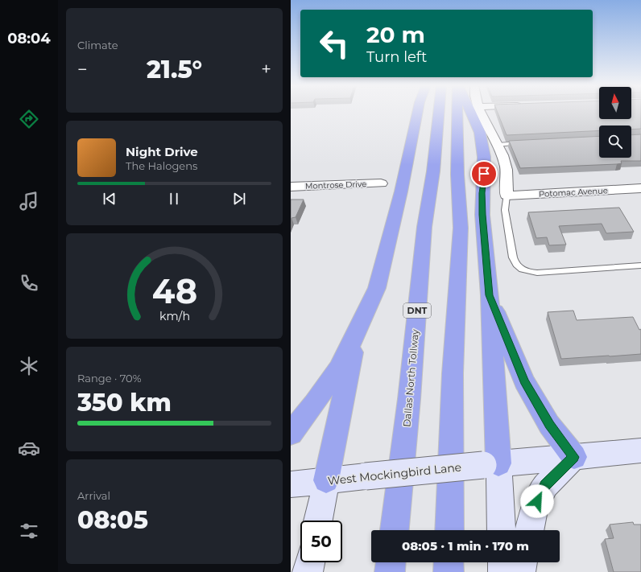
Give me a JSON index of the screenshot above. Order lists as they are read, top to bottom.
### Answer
{
  "streets": {
    "highway": ["DNT", "Dallas North Tollway"],
    "main road": ["West Mockingbird Lane"],
    "street": ["Montrose Drive", "Potomac Avenue"]
  },
  "north": "top",
  "page": {
    "tabs": "08:04",
    "tile": [
      "Climate",
      ["Range · 70%", "350 km"],
      ["Arrival", "08:05"]
    ],
    "turn": ["20 m", "Turn left"],
    "heat": ["−", "21.5°", "+"],
    "song": ["Night Drive", "The Halogens"],
    "limit": "50",
    "trip": "08:05 · 1 min · 170 m",
    "gauge": ["48", "km/h"]
  }
}
